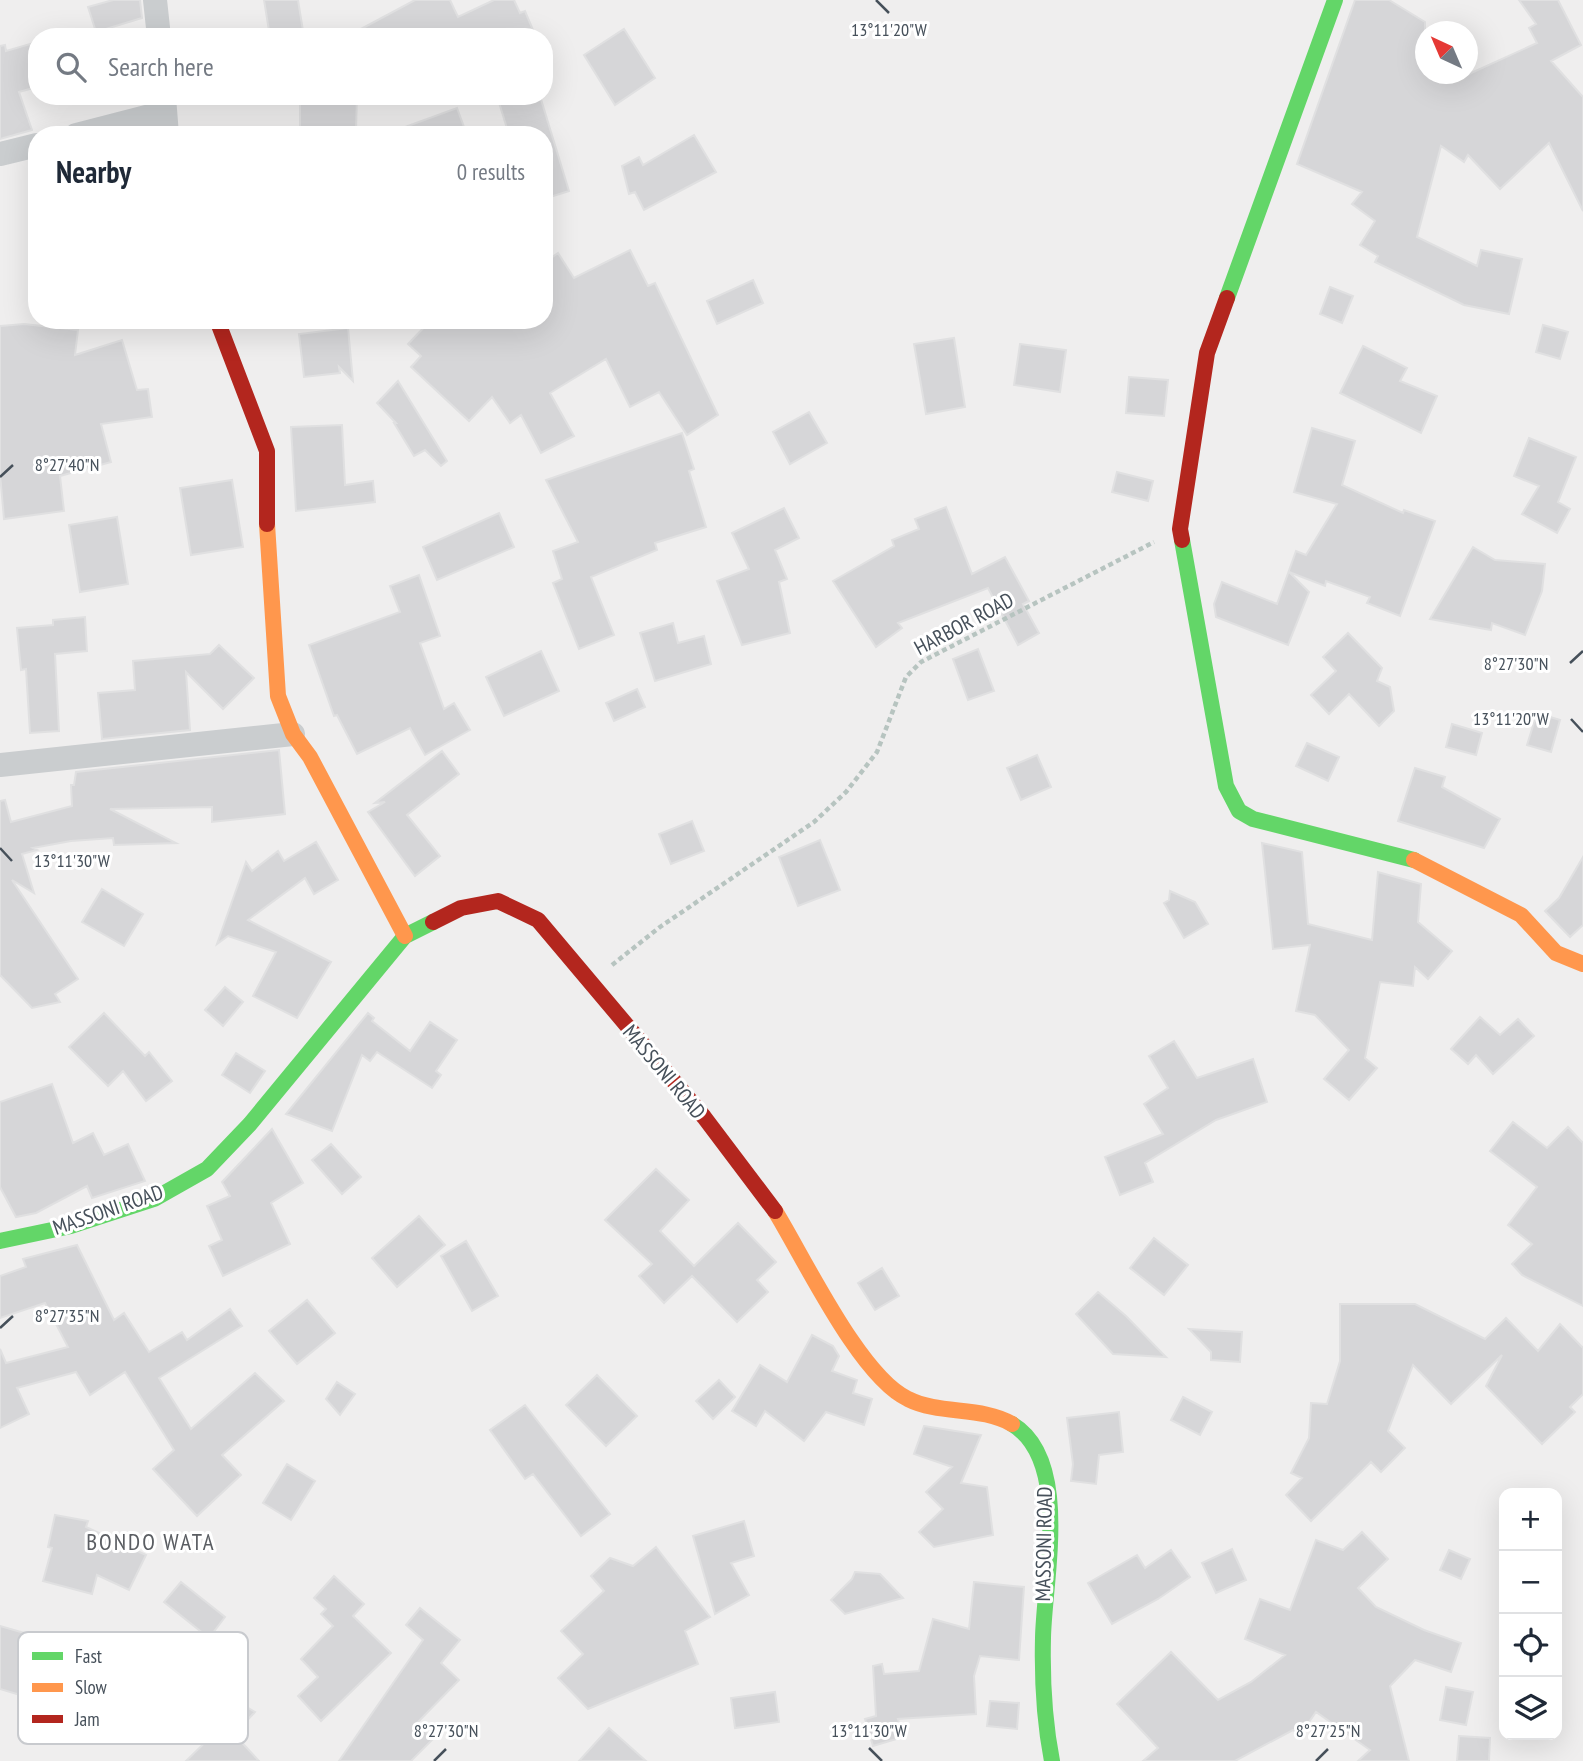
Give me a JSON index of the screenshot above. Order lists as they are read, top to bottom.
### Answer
{
  "streets": {
    "street": ["MASSONI ROAD"],
    "path": ["HARBOR ROAD"]
  },
  "crossings": [
    ["HARBOR ROAD", "MASSONI ROAD"]
  ],
  "districts": ["BONDO WATA"],
  "legend": ["Fast", "Slow", "Jam"],
  "north": "top left",
  "page": {
    "search": "Search here",
    "heading": ["Nearby", "0 results"],
    "map_buttons": ["+", "−"]
  },
  "coordinates": [
    "13°11'20\"W",
    "8°27'40\"N",
    "8°27'30\"N",
    "13°11'30\"W",
    "8°27'35\"N",
    "8°27'25\"N"
  ]
}
